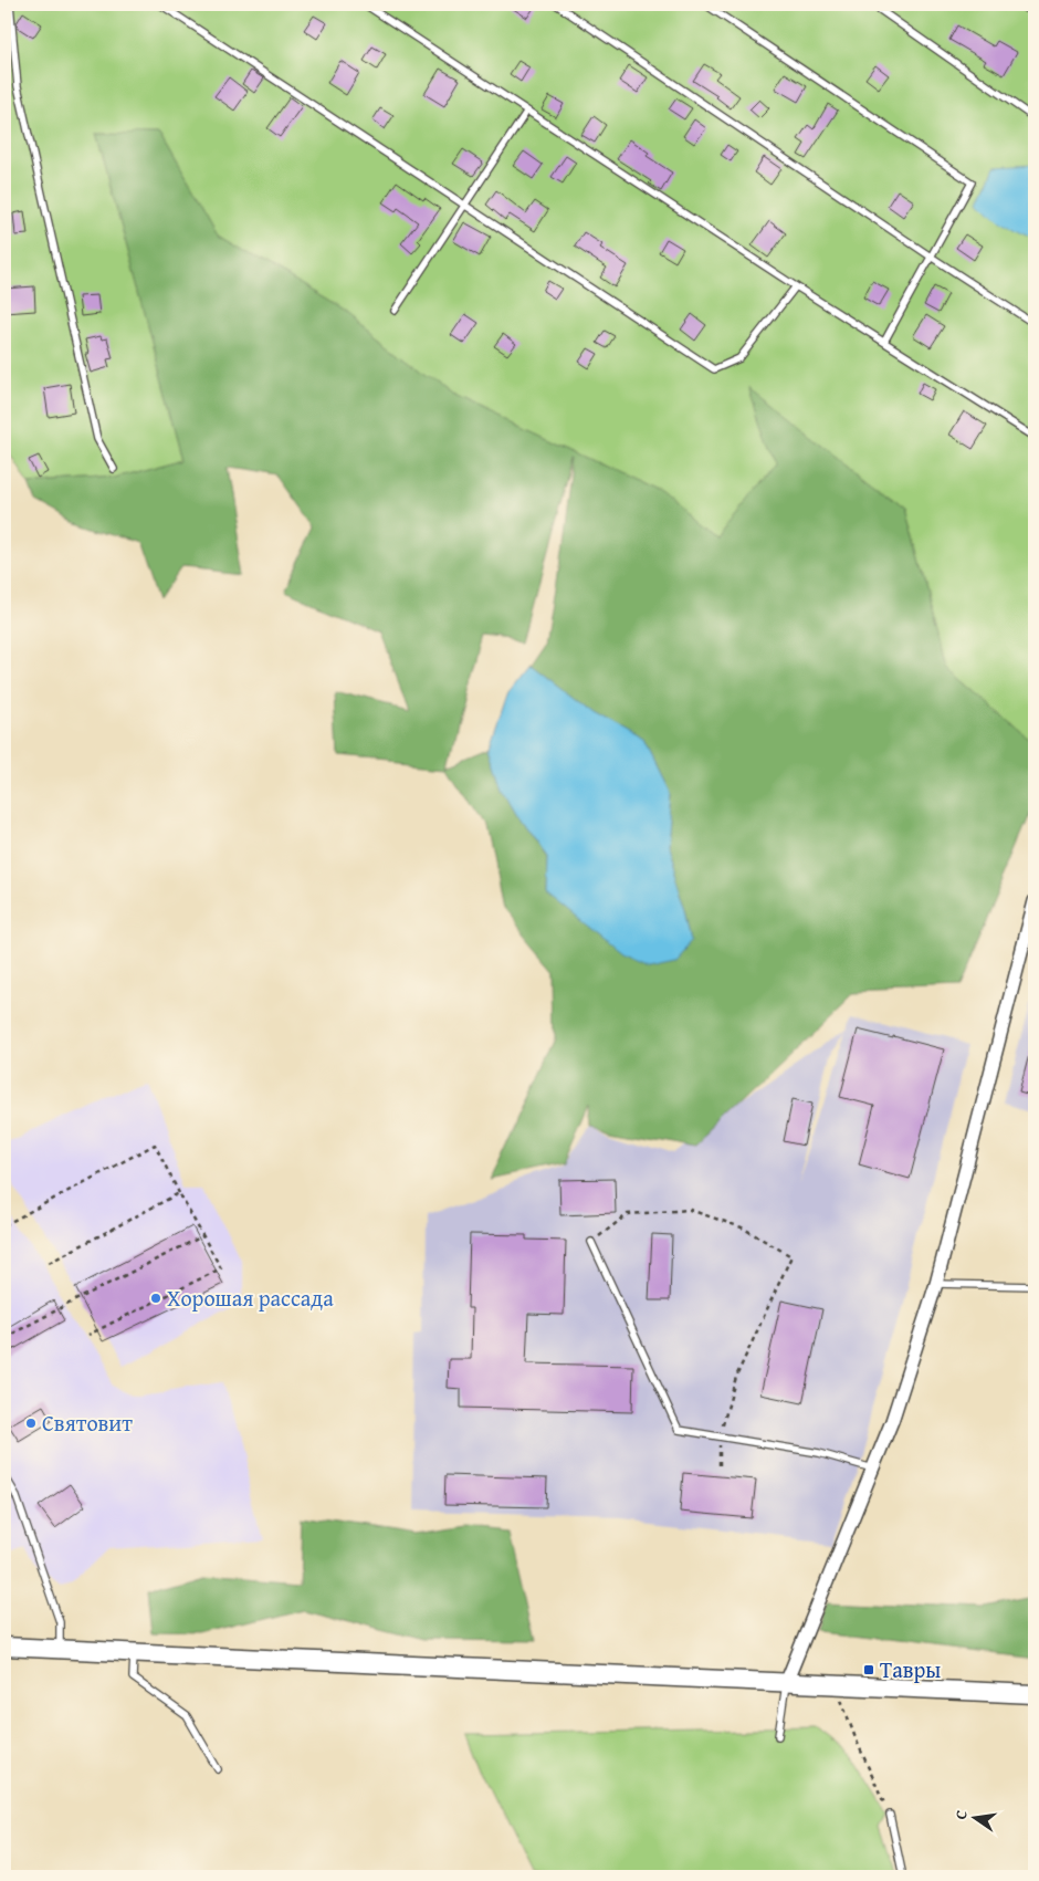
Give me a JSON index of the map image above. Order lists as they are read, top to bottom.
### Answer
{
  "places": {
    "other": ["Хорошая рассада", "Святовит"],
    "transit": ["Тавры"]
  },
  "north": "left"
}
